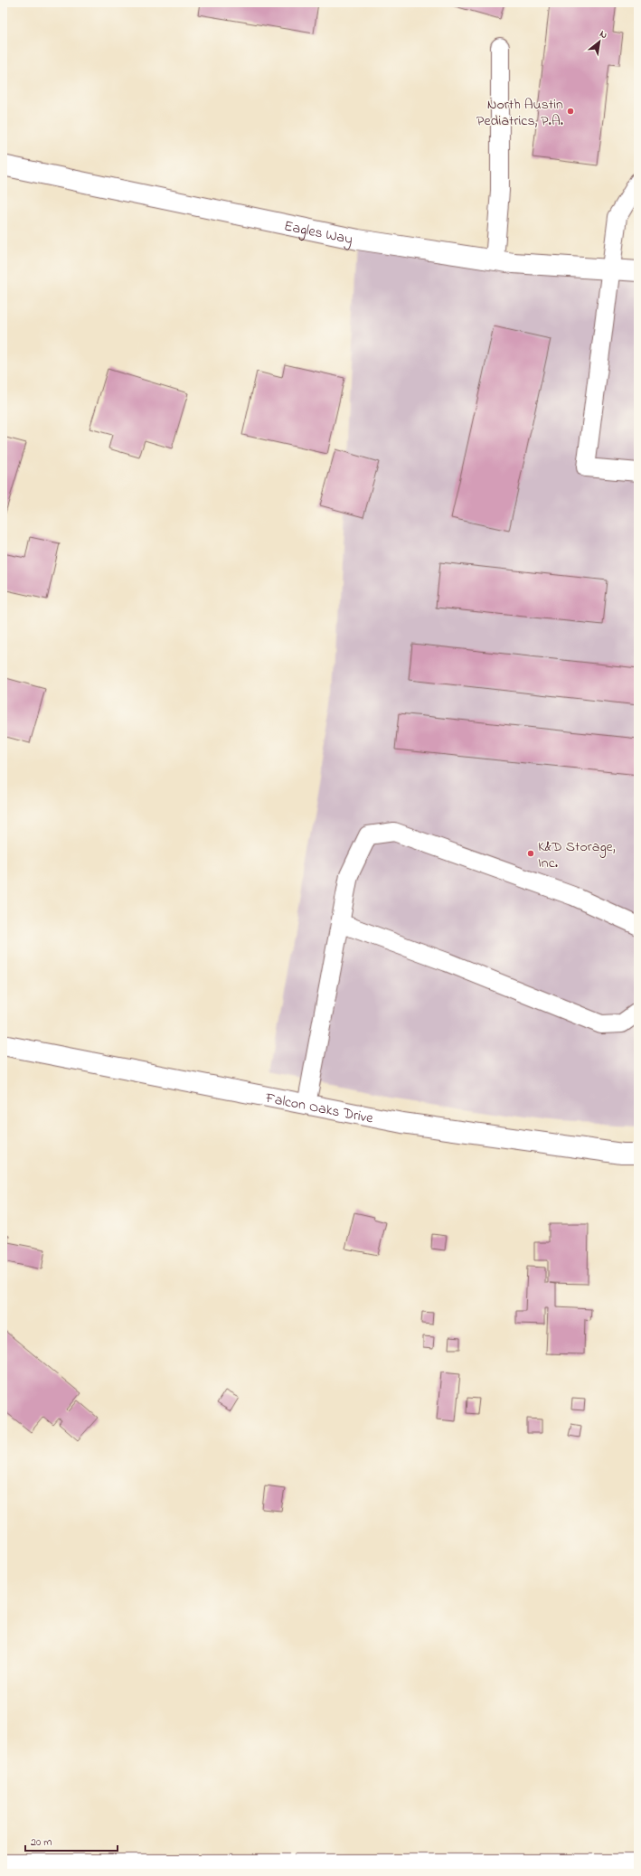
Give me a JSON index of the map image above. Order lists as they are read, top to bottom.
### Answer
{
  "streets": {
    "street": ["Eagles Way", "Falcon Oaks Drive"]
  },
  "places": ["North Austin Pediatrics, P.A.", "K&D Storage, Inc."],
  "scale_bar": "20 m",
  "north": "top right"
}
